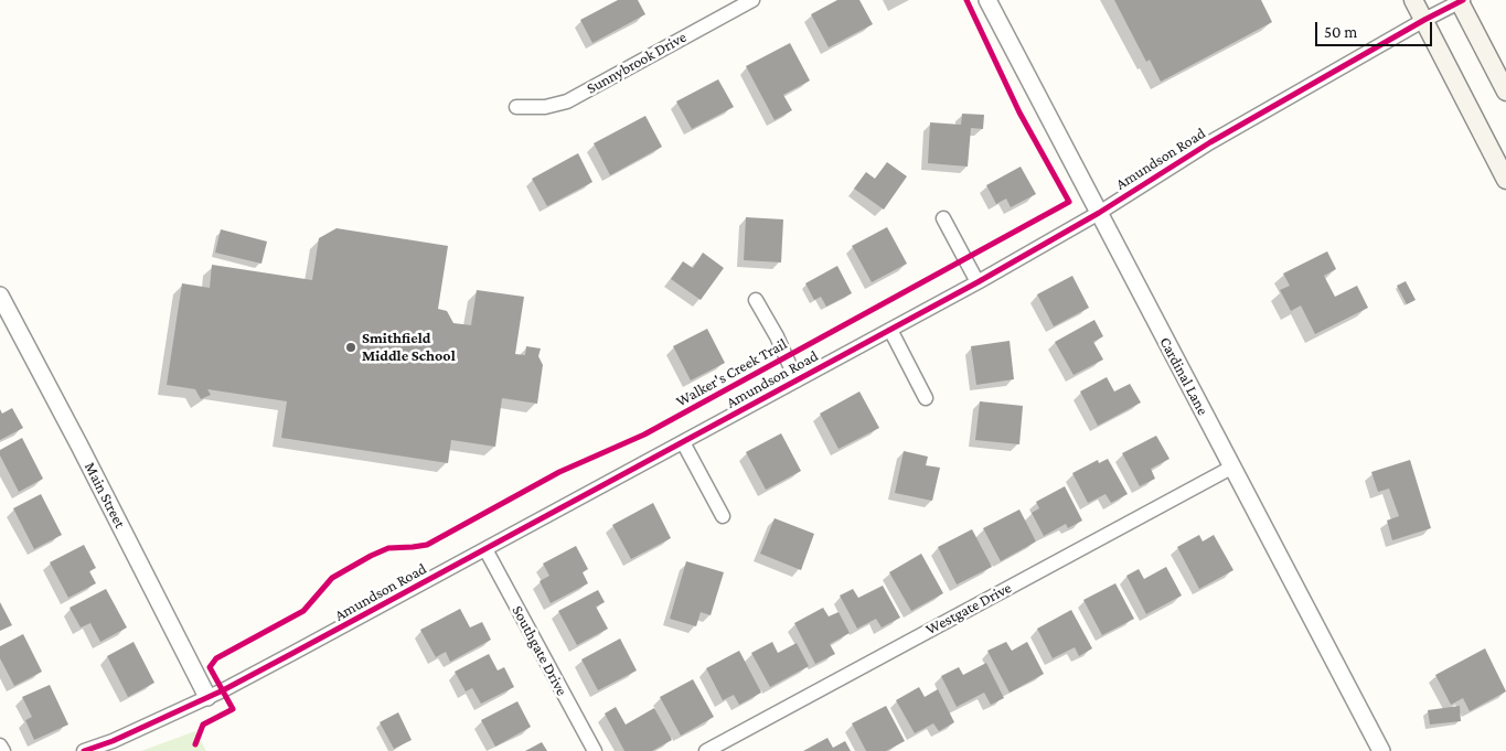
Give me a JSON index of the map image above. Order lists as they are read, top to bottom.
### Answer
{
  "streets": {
    "street": [
      "Sunnybrook Drive",
      "Amundson Road",
      "Cardinal Lane",
      "Main Street",
      "Westgate Drive",
      "Southgate Drive"
    ],
    "cycle path": ["Walker's Creek Trail"]
  },
  "crossings": [
    ["Amundson Road", "Cardinal Lane"],
    ["Amundson Road", "Main Street"],
    ["Amundson Road", "Southgate Drive"],
    ["Cardinal Lane", "Westgate Drive"]
  ],
  "places": ["Smithfield Middle School"],
  "scale_bar": "50 m"
}
